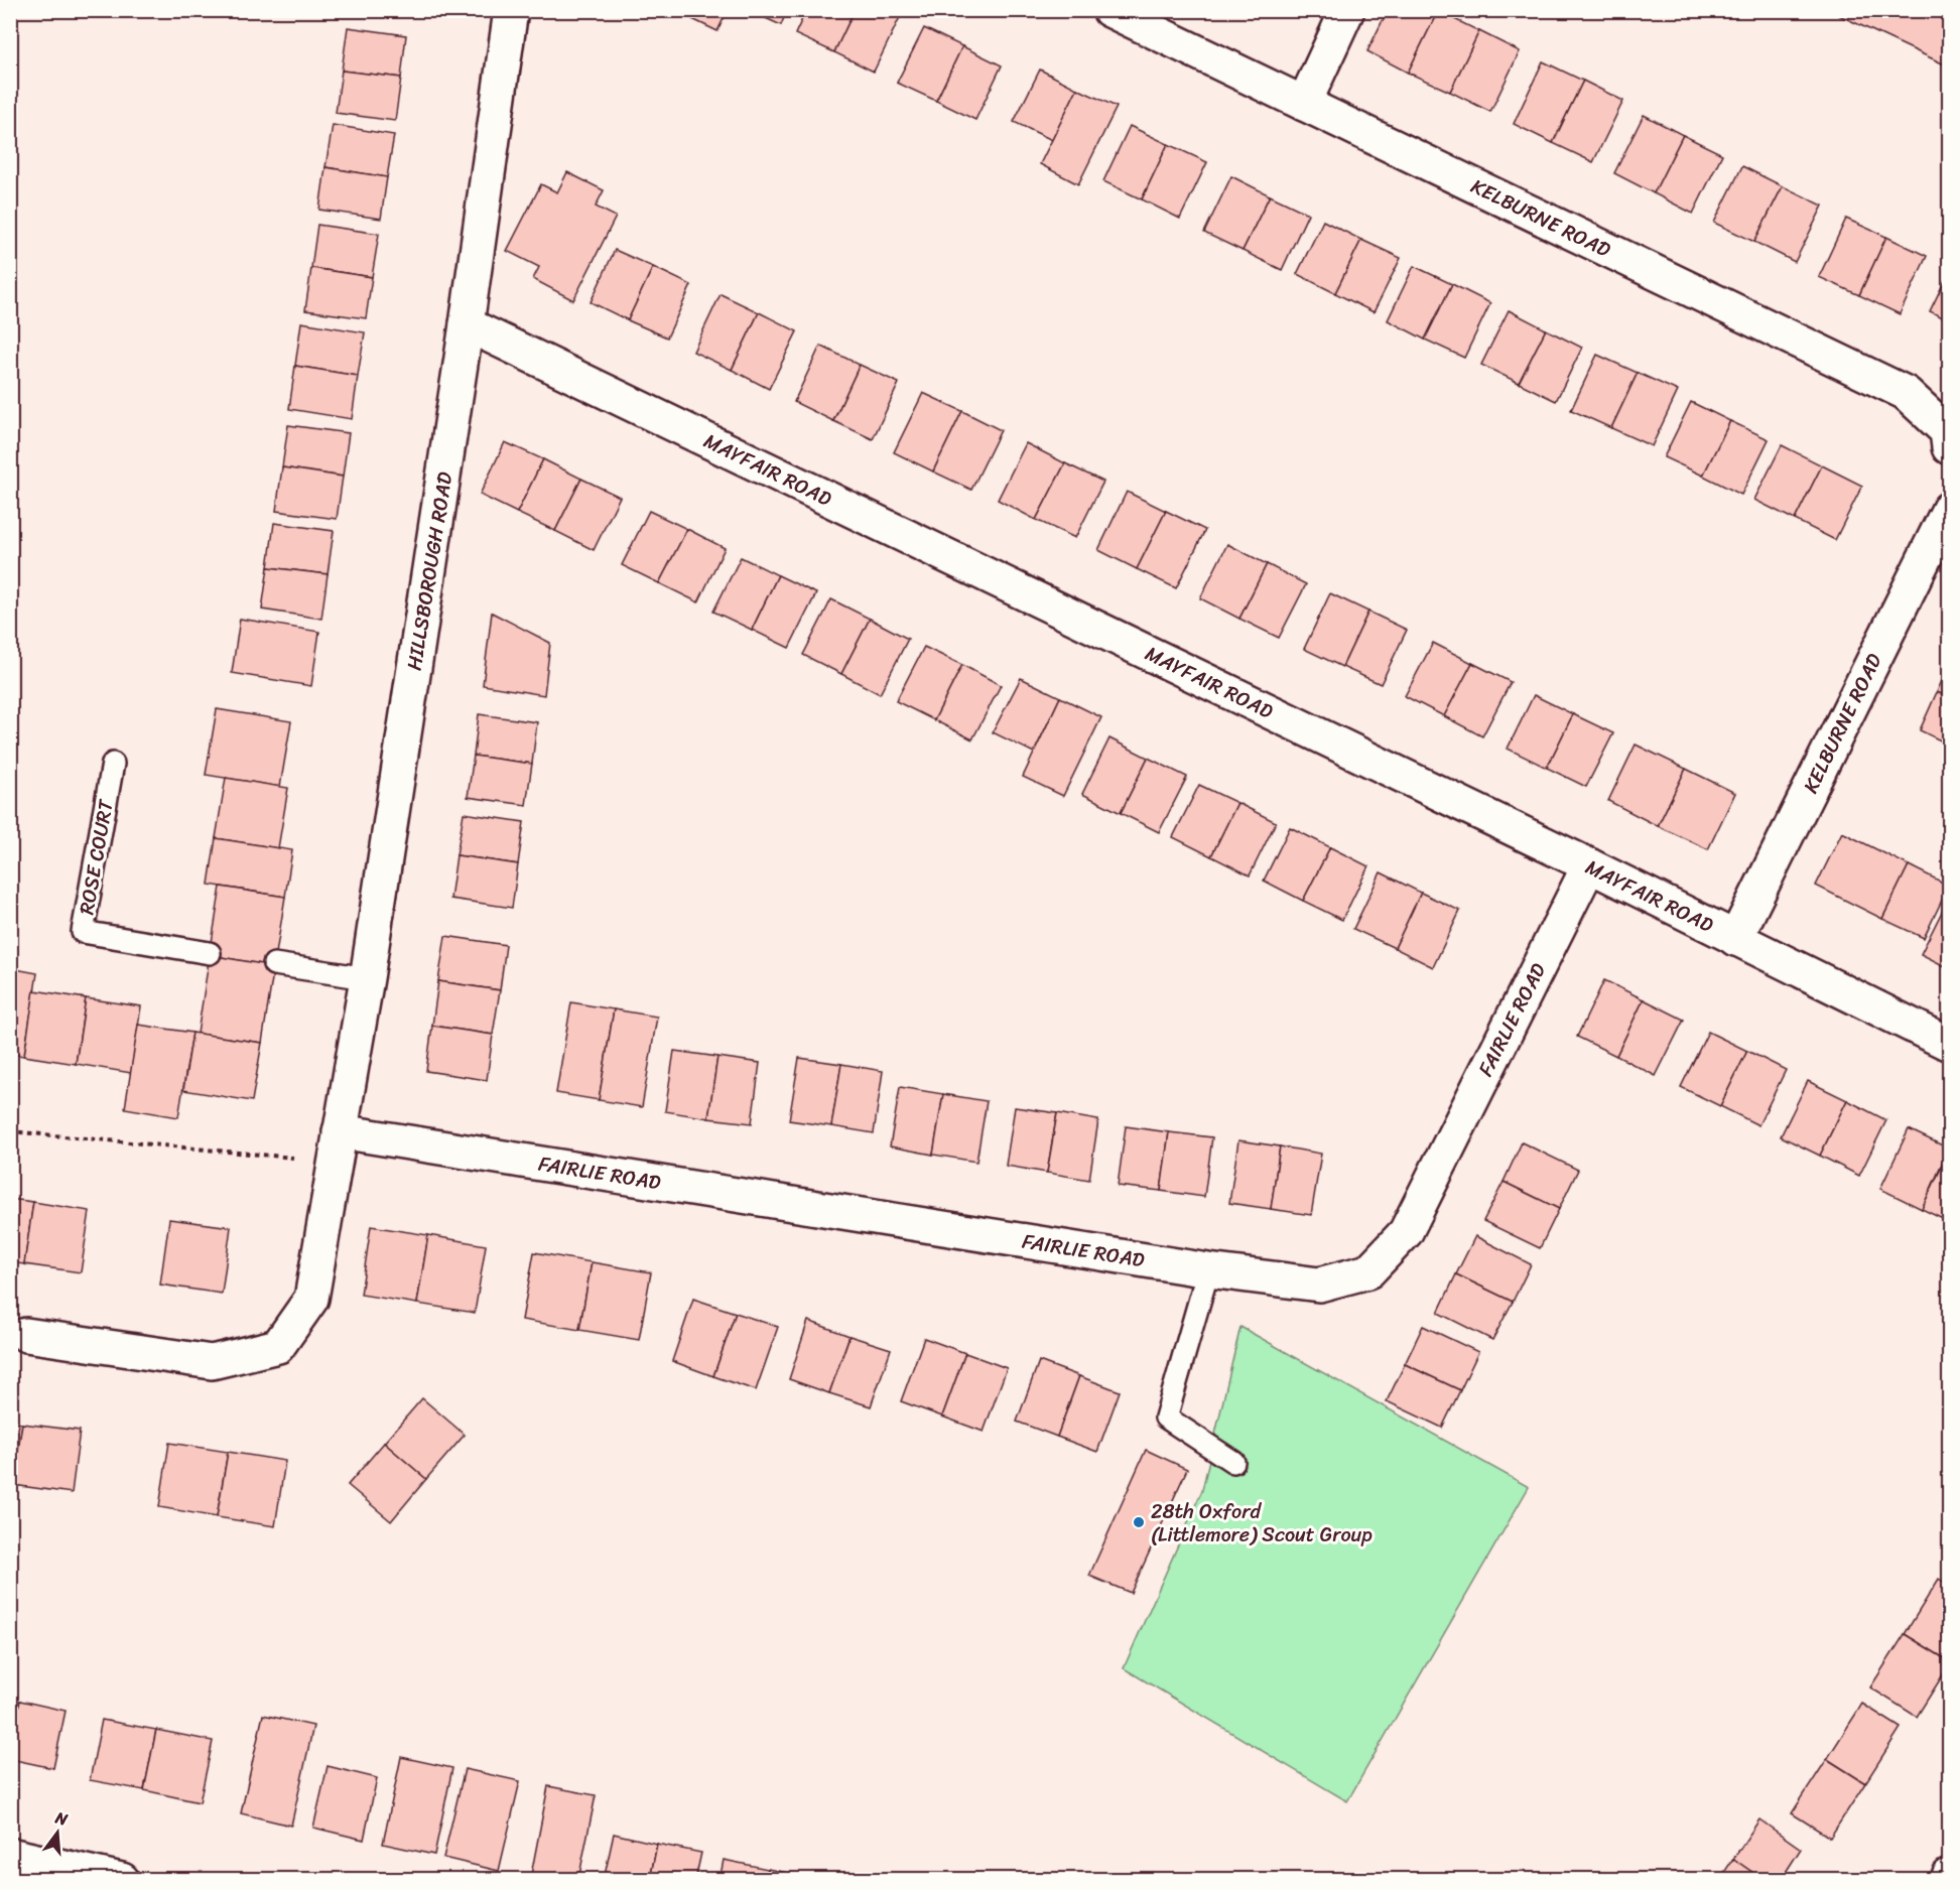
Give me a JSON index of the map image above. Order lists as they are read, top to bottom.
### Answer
{
  "streets": {
    "street": [
      "KELBURNE ROAD",
      "MAYFAIR ROAD",
      "HILLSBOROUGH ROAD",
      "FAIRLIE ROAD"
    ],
    "lane": ["ROSE COURT"]
  },
  "crossings": [
    ["KELBURNE ROAD", "MAYFAIR ROAD"],
    ["MAYFAIR ROAD", "HILLSBOROUGH ROAD"],
    ["MAYFAIR ROAD", "FAIRLIE ROAD"],
    ["HILLSBOROUGH ROAD", "FAIRLIE ROAD"]
  ],
  "places": ["28th Oxford (Littlemore) Scout Group"],
  "north": "top"
}
